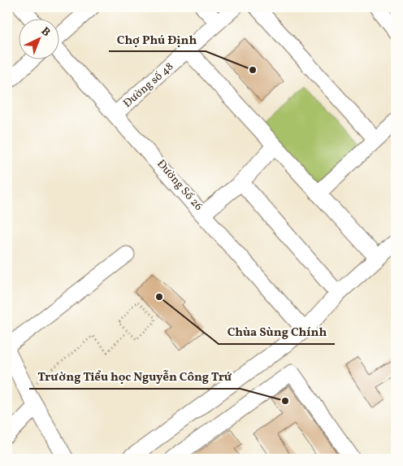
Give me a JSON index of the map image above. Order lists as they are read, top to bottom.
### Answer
{
  "streets": {
    "street": ["Đường số 48", "Đường Số 26"]
  },
  "crossings": [
    ["Đường số 48", "Đường Số 26"]
  ],
  "places": ["Chợ Phú Định", "Chùa Sùng Chính", "Trường Tiểu học Nguyễn Công Trứ"],
  "north": "top right"
}
